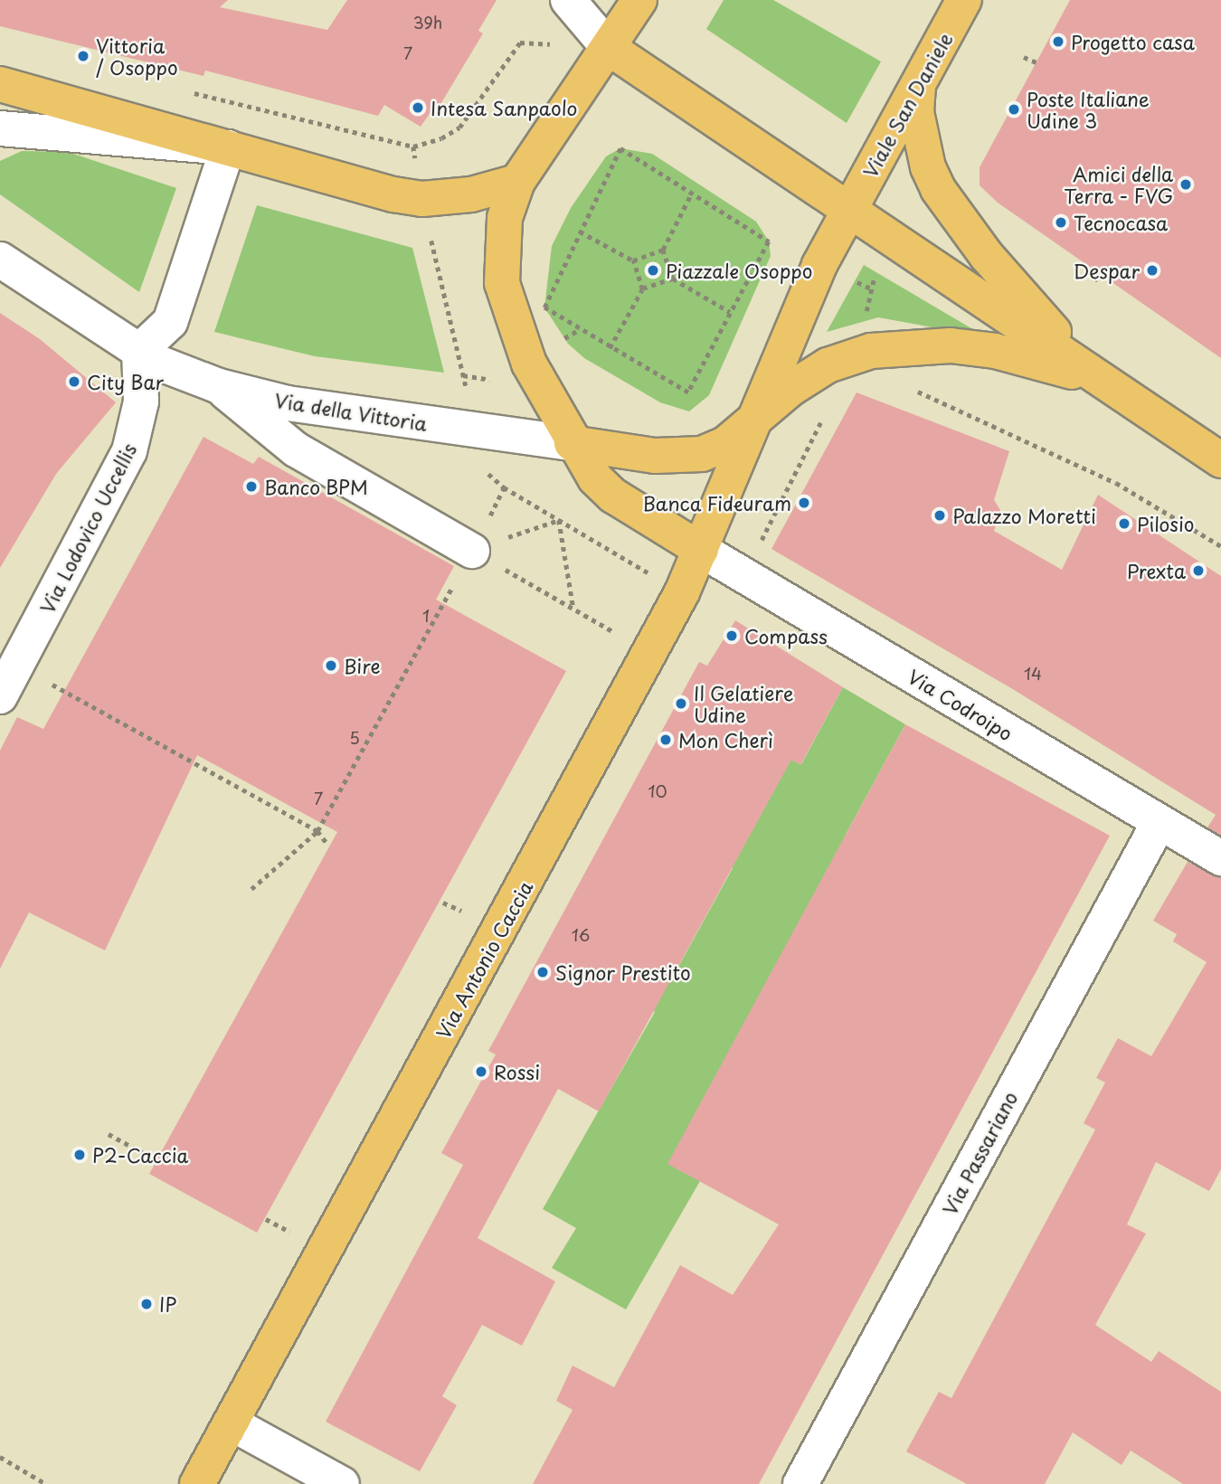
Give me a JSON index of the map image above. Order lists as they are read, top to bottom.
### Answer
{
  "streets": {
    "main road": ["Viale San Daniele", "Via Antonio Caccia"],
    "street": [
      "Via della Vittoria",
      "Via Lodovico Uccellis",
      "Via Codroipo",
      "Via Passariano"
    ]
  },
  "crossings": [
    ["Via della Vittoria", "Via Lodovico Uccellis"],
    ["Via Codroipo", "Via Antonio Caccia"],
    ["Via Codroipo", "Via Passariano"]
  ],
  "places": [
    "Progetto casa",
    "Vittoria / Osoppo",
    "Intesa Sanpaolo",
    "Poste Italiane Udine 3",
    "Amici della Terra - FVG",
    "Tecnocasa",
    "Piazzale Osoppo",
    "Despar",
    "City Bar",
    "Banco BPM",
    "Banca Fideuram",
    "Palazzo Moretti",
    "Pilosio",
    "Prexta",
    "Compass",
    "Bire",
    "Il Gelatiere Udine",
    "Mon Cherì",
    "Signor Prestito",
    "Rossi",
    "P2-Caccia",
    "IP"
  ],
  "house_numbers": [
    "39h",
    "7",
    "1",
    "14",
    "5",
    "10",
    "7",
    "16"
  ]
}
